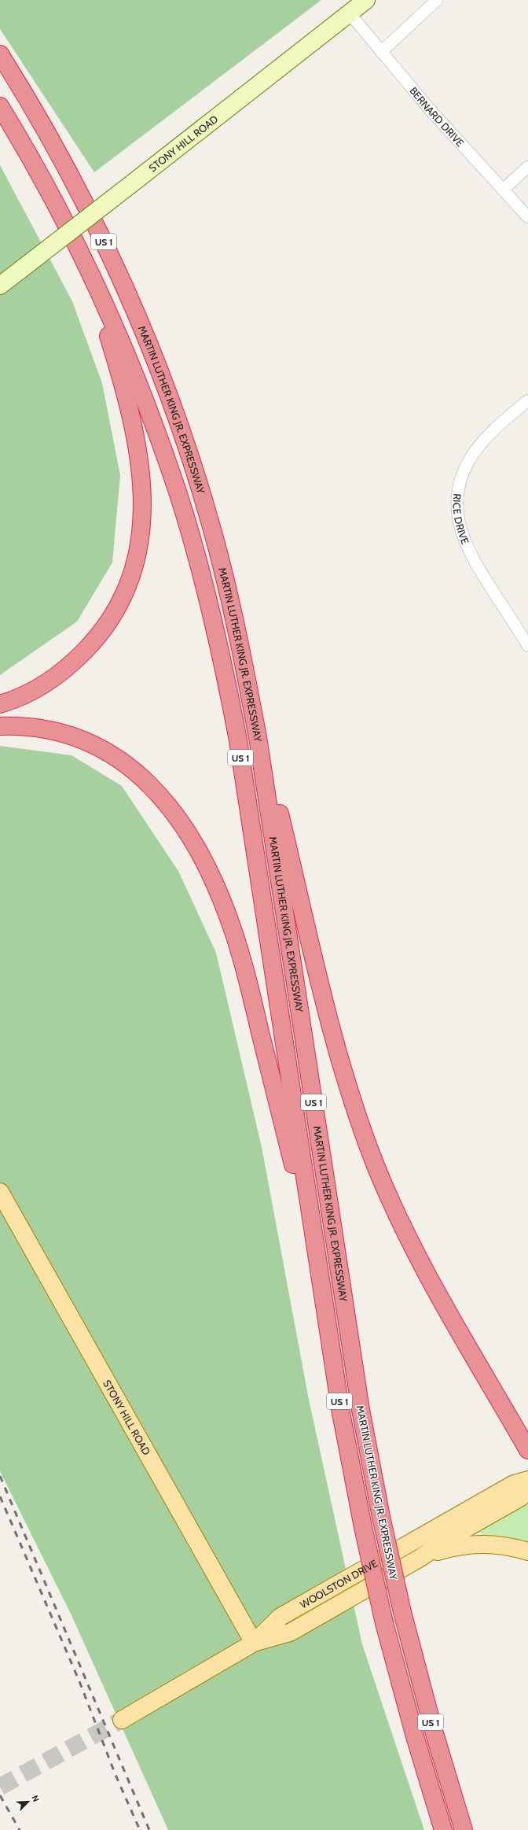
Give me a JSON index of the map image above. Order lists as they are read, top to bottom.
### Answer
{
  "streets": {
    "highway": ["US 1", "MARTIN LUTHER KING JR. EXPRESSWAY"],
    "main road": ["STONY HILL ROAD", "WOOLSTON DRIVE"],
    "street": ["BERNARD DRIVE", "RICE DRIVE"]
  },
  "crossings": [
    ["BERNARD DRIVE", "STONY HILL ROAD"],
    ["STONY HILL ROAD", "WOOLSTON DRIVE"]
  ],
  "north": "top right"
}
